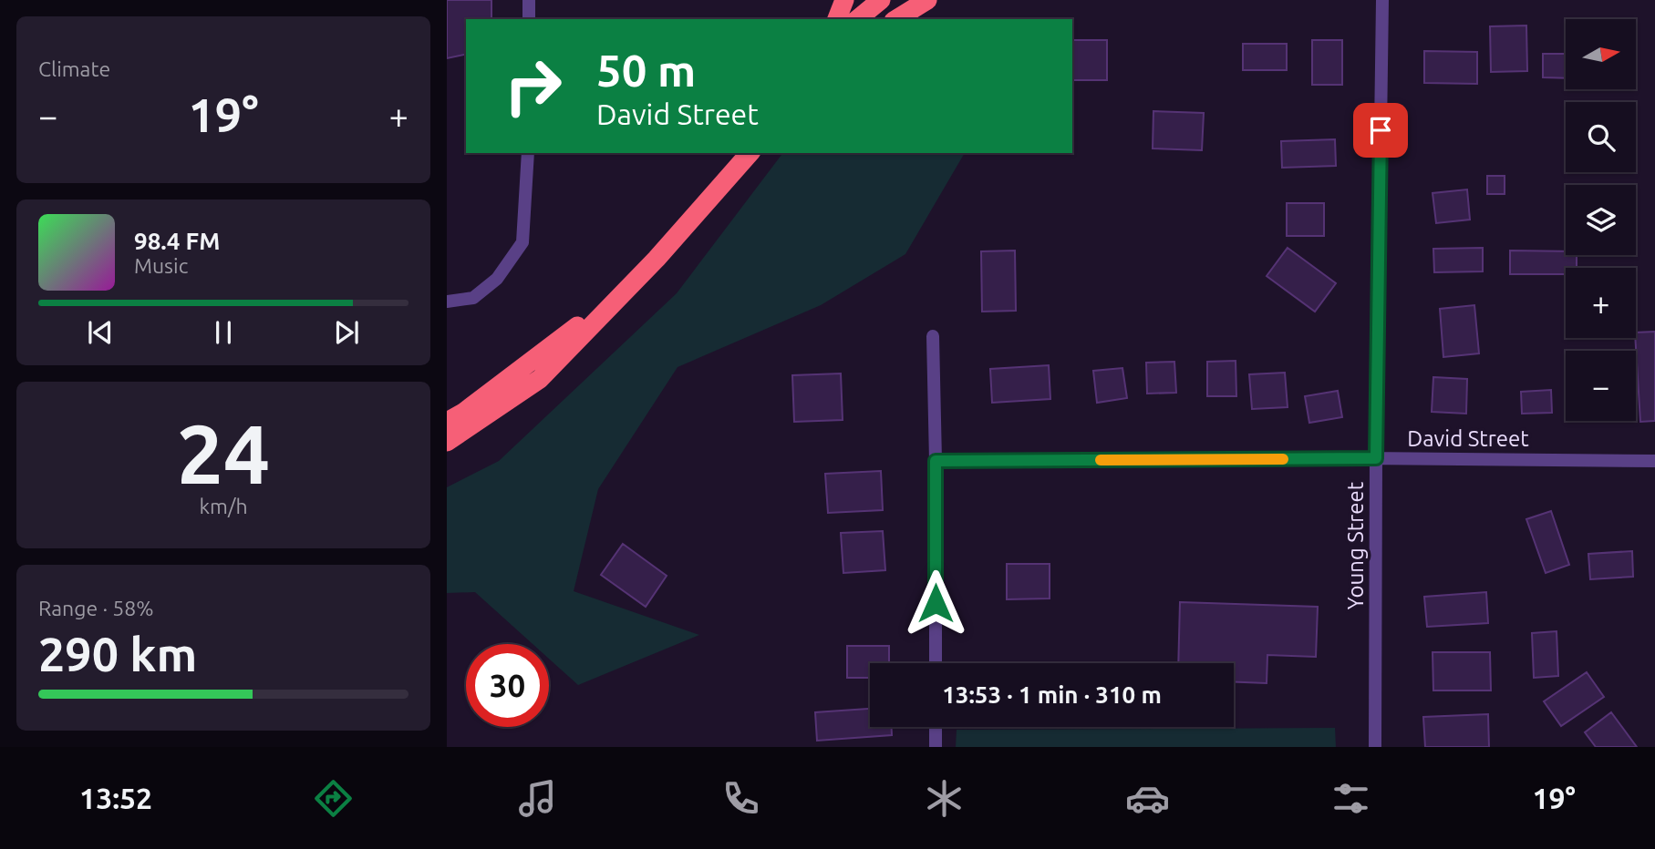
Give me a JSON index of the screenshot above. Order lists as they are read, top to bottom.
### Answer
{
  "streets": {
    "street": ["David Street", "Young Street"]
  },
  "crossings": [
    ["David Street", "Young Street"]
  ],
  "north": "right",
  "page": {
    "tile": [
      "Climate",
      ["24", "km/h"],
      ["Range · 58%", "290 km"]
    ],
    "map_buttons": ["+", "−"],
    "turn": ["50 m", "David Street"],
    "heat": ["−", "19°", "+"],
    "song": ["98.4 FM", "Music"],
    "limit": "30",
    "trip": "13:53 · 1 min · 310 m",
    "tabs": ["13:52", "19°"]
  }
}
